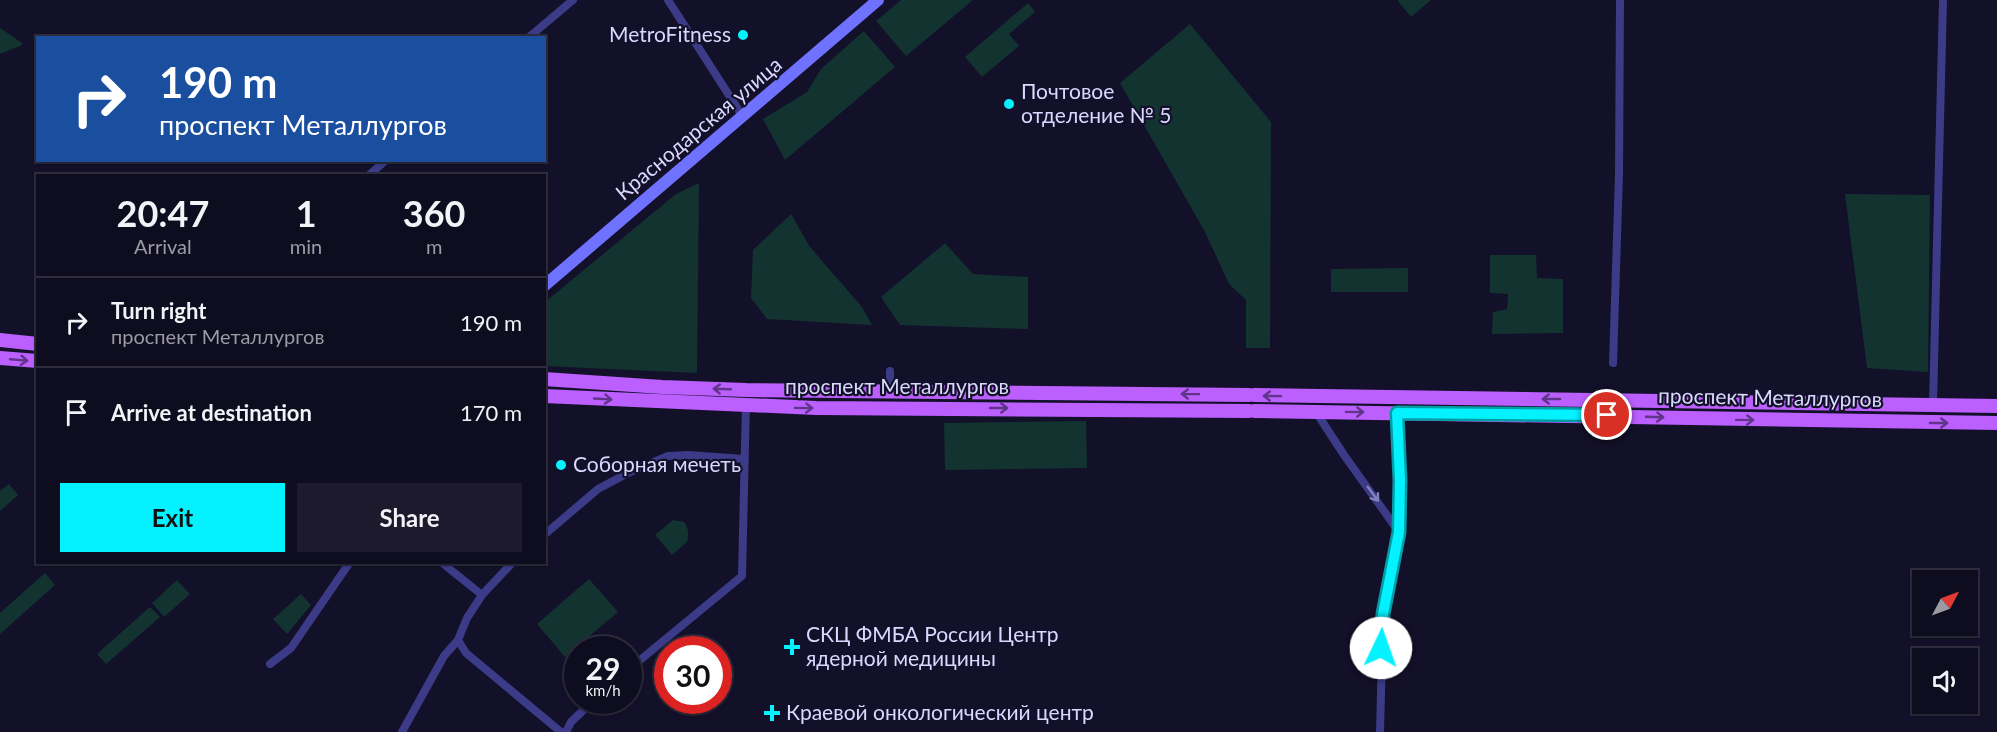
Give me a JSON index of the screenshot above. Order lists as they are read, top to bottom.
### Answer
{
  "streets": {
    "main road": ["Краснодарская улица", "проспект Металлургов"]
  },
  "places": {
    "other": ["MetroFitness", "Почтовое отделение № 5", "Соборная мечеть"],
    "health": ["СКЦ ФМБА России Центр ядерной медицины", "Краевой онкологический центр"]
  },
  "north": "top right",
  "page": {
    "turn": ["190 m", "проспект Металлургов"],
    "eta": [
      "20:47",
      "Arrival",
      "1",
      "min",
      "360",
      "m"
    ],
    "list": [
      {
        "name": "Turn right",
        "note": "проспект Металлургов",
        "value": "190 m"
      },
      {
        "name": "Arrive at destination",
        "value": "170 m"
      }
    ],
    "buttons": ["Exit", "Share"],
    "speed": "29 km/h",
    "limit": "30"
  }
}
